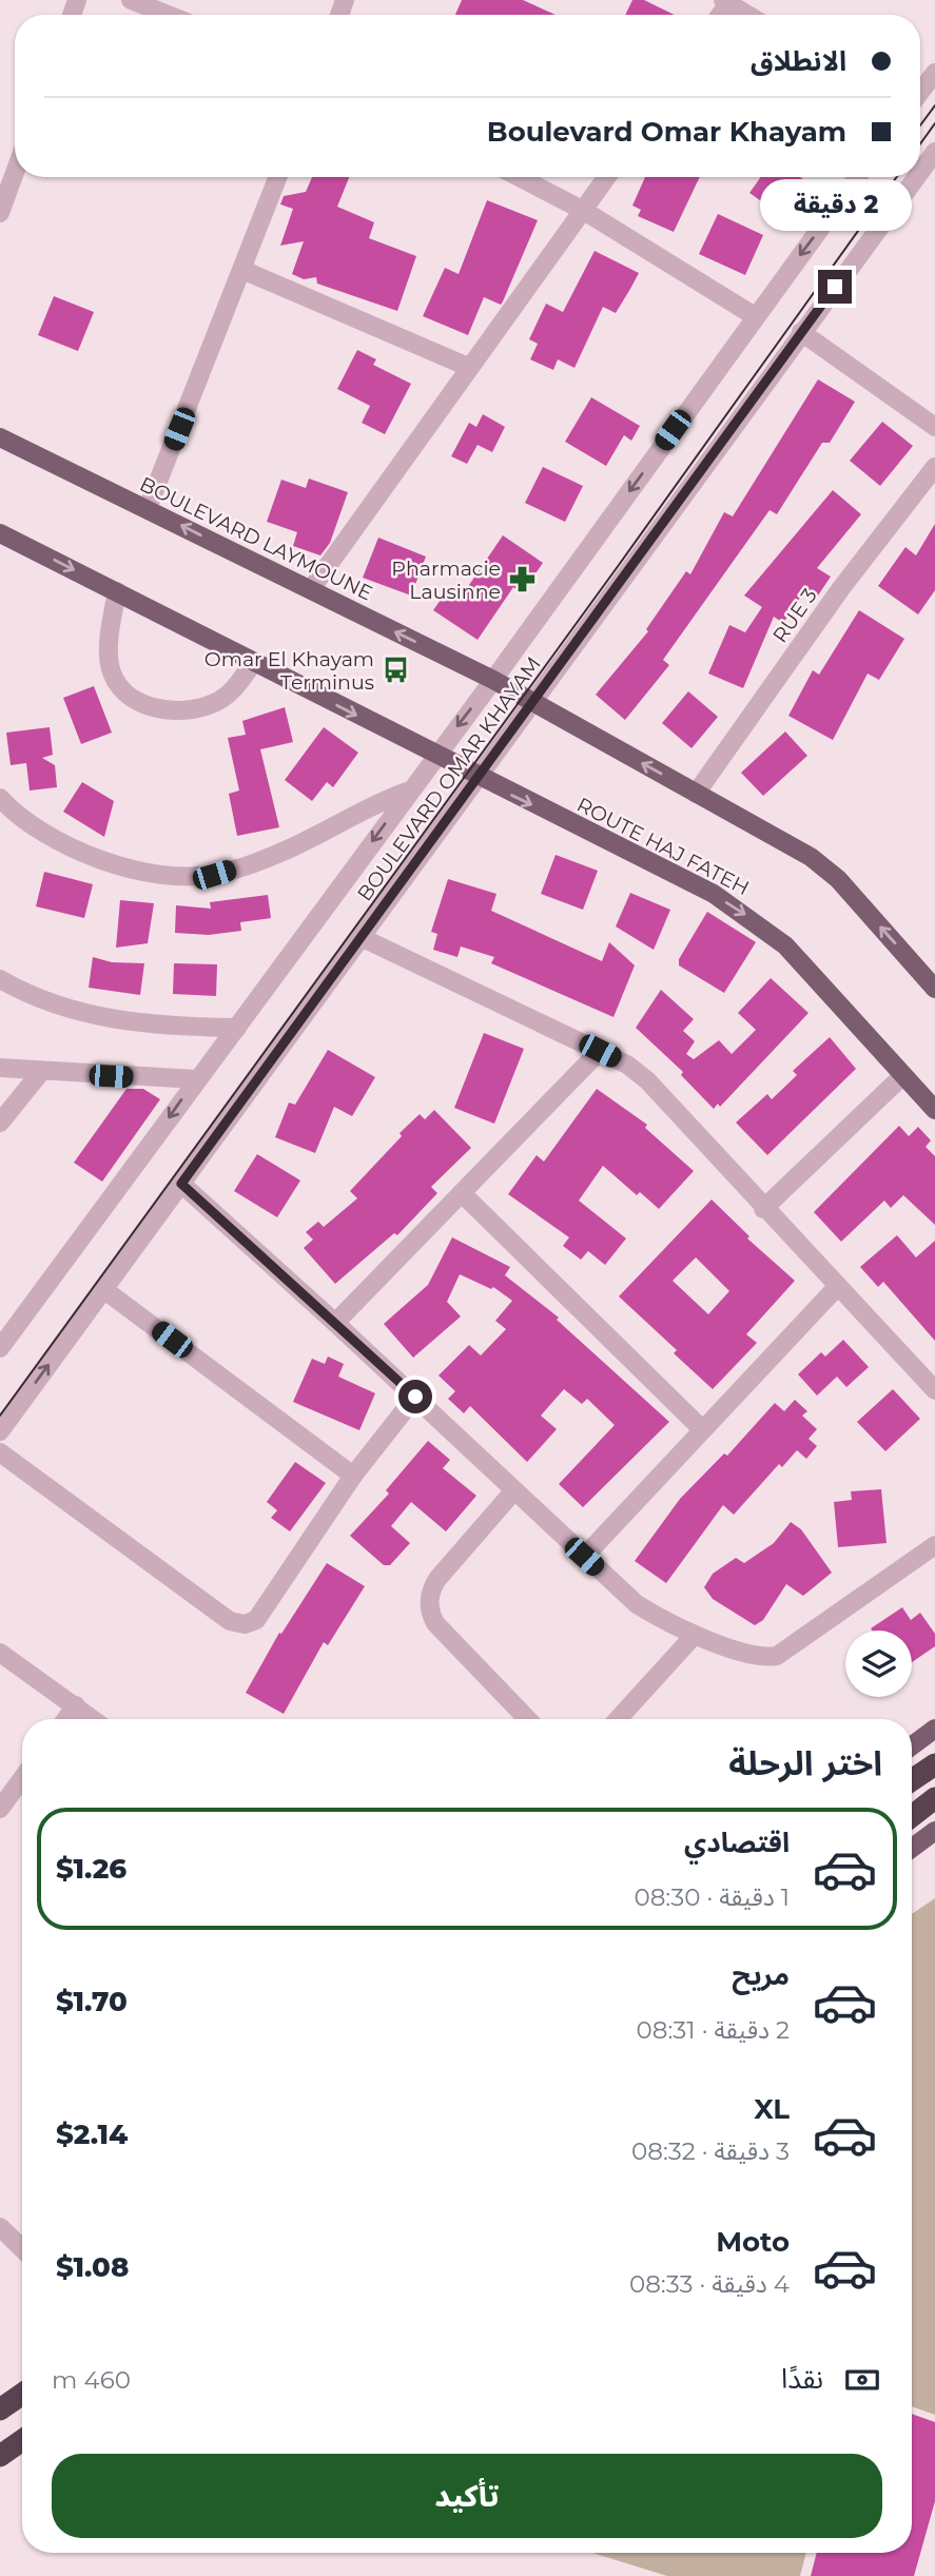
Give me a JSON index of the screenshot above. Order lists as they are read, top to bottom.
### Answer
{
  "streets": {
    "main road": ["BOULEVARD LAYMOUNE", "ROUTE HAJ FATEH"],
    "street": ["RUE 3", "BOULEVARD OMAR KHAYAM"]
  },
  "crossings": [
    ["BOULEVARD LAYMOUNE", "BOULEVARD OMAR KHAYAM"],
    ["BOULEVARD OMAR KHAYAM", "ROUTE HAJ FATEH"]
  ],
  "places": {
    "pharmacy": ["Pharmacie Lausinne"],
    "bus stop": ["Omar El Khayam Terminus"]
  },
  "page": {
    "banner": ["الانطلاق", "Boulevard Omar Khayam"],
    "bubble": "2 دقيقة",
    "heading": "اختر الرحلة",
    "list": [
      {
        "name": "اقتصادي",
        "note": "1 دقيقة · 08:30",
        "value": "$1.26"
      },
      {
        "name": "مريح",
        "note": "2 دقيقة · 08:31",
        "value": "$1.70"
      },
      {
        "name": "XL",
        "note": "3 دقيقة · 08:32",
        "value": "$2.14"
      },
      {
        "name": "Moto",
        "note": "4 دقيقة · 08:33",
        "value": "$1.08"
      }
    ],
    "pay": ["نقدًا", "460 m"],
    "buttons": "تأكيد"
  }
}
